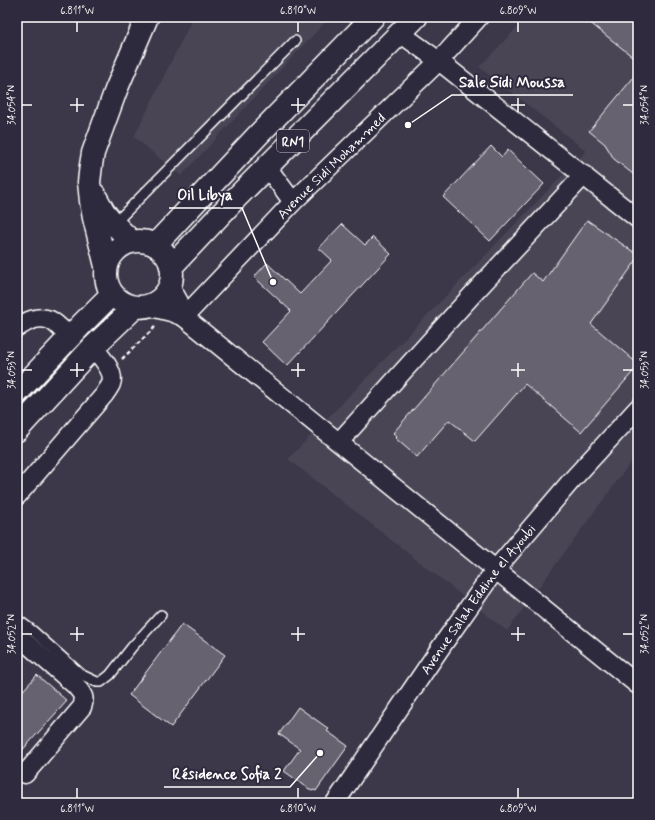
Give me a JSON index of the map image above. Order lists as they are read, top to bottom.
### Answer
{
  "streets": {
    "main road": ["RN1"],
    "street": ["Avenue Sidi Mohammed", "Avenue Salah Eddine el Ayoubi"]
  },
  "places": ["Sale Sidi Moussa", "Oil Libya", "Résidence Sofia 2"],
  "coordinates": [
    "6.811°W",
    "6.810°W",
    "6.809°W",
    "34.054°N",
    "34.053°N",
    "34.052°N"
  ]
}
